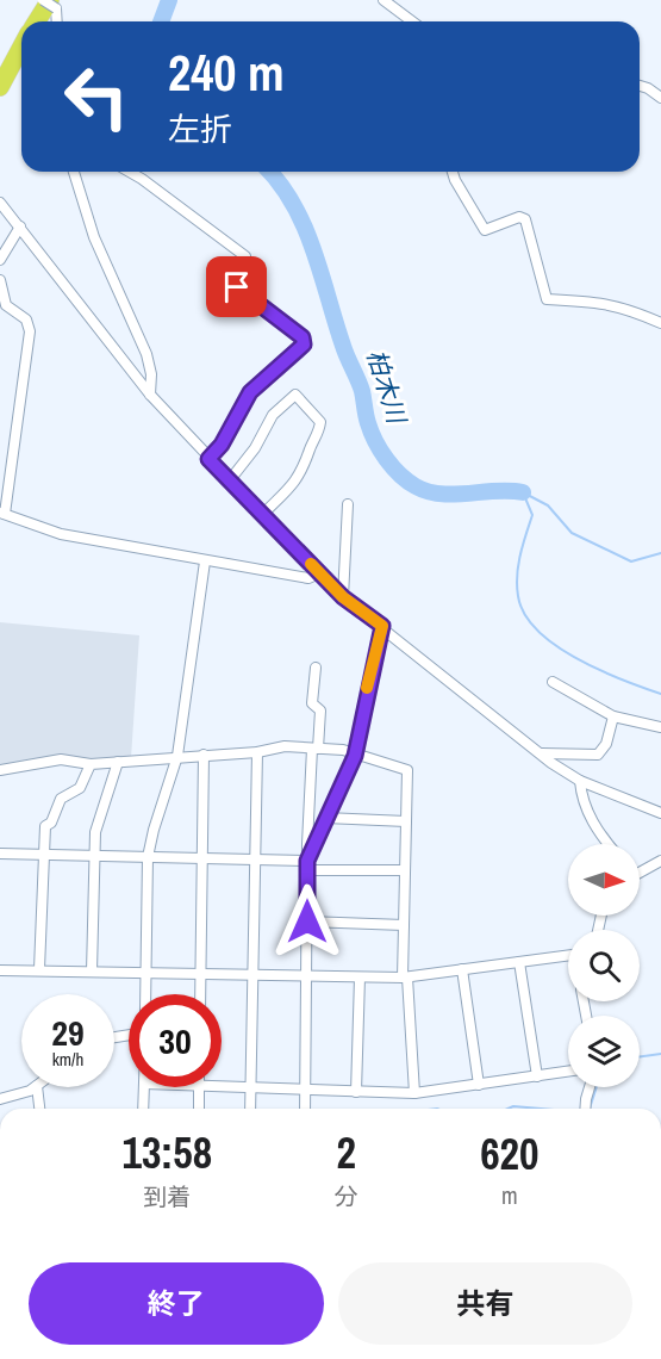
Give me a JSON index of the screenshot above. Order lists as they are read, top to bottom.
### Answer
{
  "water": ["柏木川"],
  "north": "right",
  "page": {
    "turn": ["240 m", "左折"],
    "speed": "29 km/h",
    "limit": "30",
    "eta": [
      "13:58",
      "到着",
      "2",
      "分",
      "620",
      "m"
    ],
    "buttons": ["終了", "共有"]
  }
}
